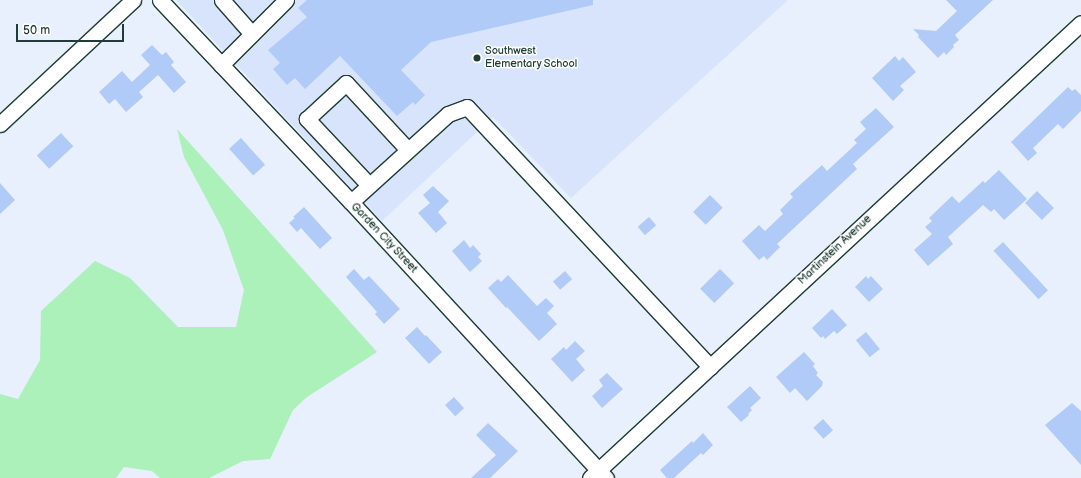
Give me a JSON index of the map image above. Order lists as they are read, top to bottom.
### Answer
{
  "streets": {
    "street": ["Garden City Street", "Martinstein Avenue"]
  },
  "crossings": [
    ["Garden City Street", "Martinstein Avenue"]
  ],
  "places": ["Southwest Elementary School"],
  "scale_bar": "50 m"
}
